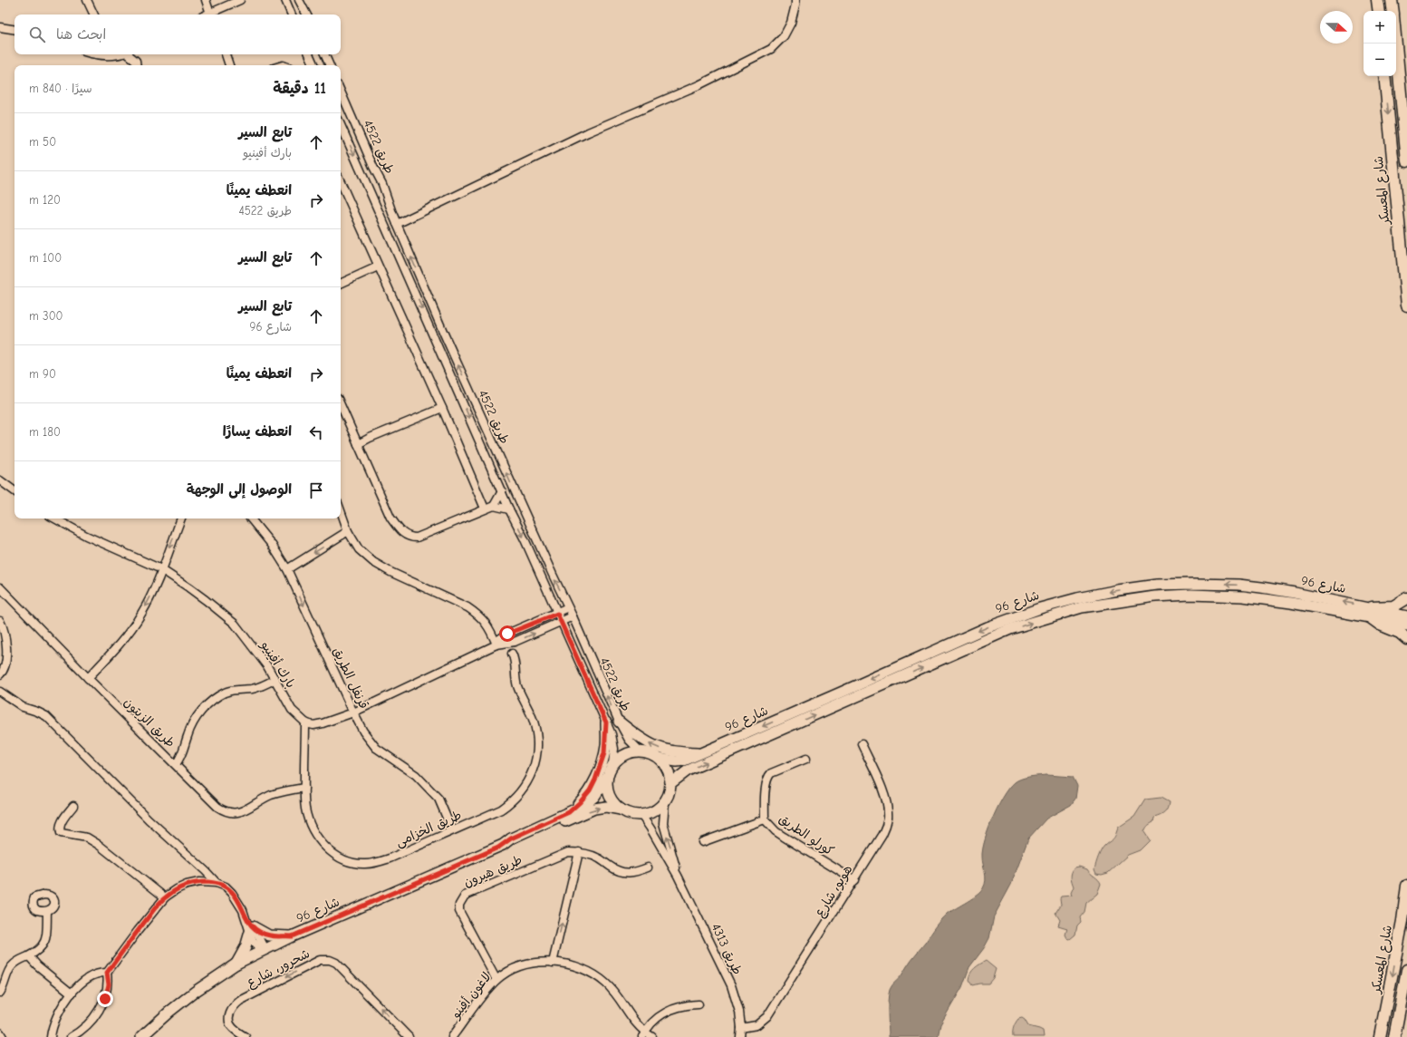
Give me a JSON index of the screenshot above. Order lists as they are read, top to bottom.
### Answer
{
  "streets": {
    "main road": ["شارع المعسكر"],
    "street": [
      "طريق 4522",
      "شارع 96",
      "بارك أفينيو",
      "قرنفل الطريق",
      "طريق الزيتون",
      "طريق الخزامى",
      "كورلو الطريق",
      "طريق هيرون",
      "هوبو، شارع",
      "طريق 4313",
      "شحرور، شارع",
      "لاغون أفينو"
    ]
  },
  "crossings": [
    ["طريق 4522", "شارع 96"],
    ["طريق 4522", "طريق 4313"],
    ["شارع 96", "طريق 4313"],
    ["بارك أفينيو", "طريق الخزامى"],
    ["قرنفل الطريق", "طريق الخزامى"],
    ["طريق الزيتون", "طريق الخزامى"],
    ["كورلو الطريق", "هوبو، شارع"],
    ["طريق هيرون", "لاغون أفينو"],
    ["هوبو، شارع", "طريق 4313"]
  ],
  "one_way": ["قرنفل الطريق"],
  "north": "right",
  "page": {
    "map_buttons": ["+", "−"],
    "search": "ابحث هنا",
    "heading": ["11 دقيقة", "سيرًا · 840 m"],
    "list": [
      ["تابع السير", "بارك أفينيو", "50 m"],
      ["انعطف يمينًا", "طريق 4522", "120 m"],
      ["تابع السير", "100 m"],
      ["تابع السير", "شارع 96", "300 m"],
      ["انعطف يمينًا", "90 m"],
      ["انعطف يسارًا", "180 m"],
      "الوصول إلى الوجهة"
    ]
  }
}
